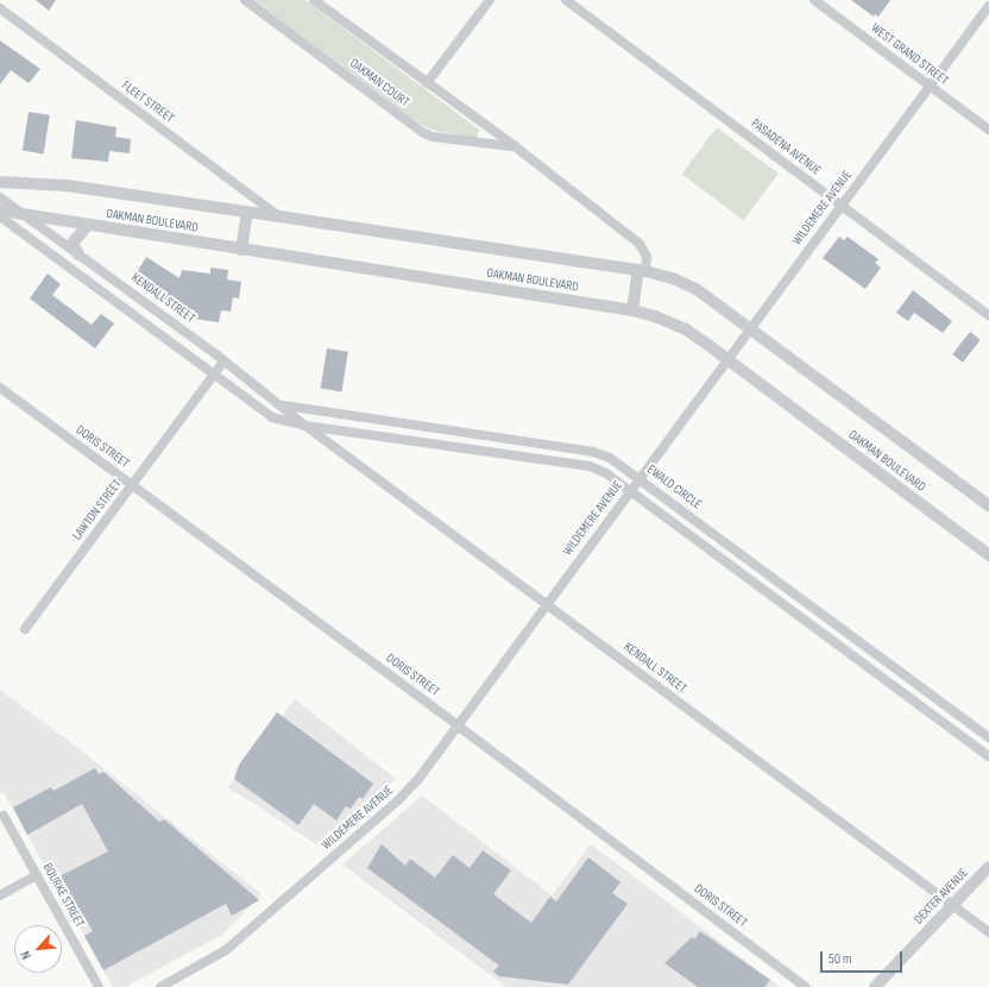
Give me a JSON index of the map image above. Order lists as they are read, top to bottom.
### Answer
{
  "streets": {
    "street": [
      "WEST GRAND STREET",
      "OAKMAN COURT",
      "FLEET STREET",
      "PASADENA AVENUE",
      "WILDEMERE AVENUE",
      "OAKMAN BOULEVARD",
      "KENDALL STREET",
      "DORIS STREET",
      "EWALD CIRCLE",
      "LAWTON STREET",
      "BOURKE STREET",
      "DEXTER AVENUE"
    ]
  },
  "crossings": [
    ["WEST GRAND STREET", "WILDEMERE AVENUE"],
    ["FLEET STREET", "OAKMAN BOULEVARD"],
    ["PASADENA AVENUE", "WILDEMERE AVENUE"],
    ["WILDEMERE AVENUE", "OAKMAN BOULEVARD"],
    ["WILDEMERE AVENUE", "KENDALL STREET"],
    ["WILDEMERE AVENUE", "DORIS STREET"],
    ["WILDEMERE AVENUE", "EWALD CIRCLE"],
    ["OAKMAN BOULEVARD", "KENDALL STREET"],
    ["KENDALL STREET", "EWALD CIRCLE"],
    ["KENDALL STREET", "LAWTON STREET"],
    ["KENDALL STREET", "DEXTER AVENUE"],
    ["DORIS STREET", "LAWTON STREET"]
  ],
  "scale_bar": "50 m",
  "north": "bottom left"
}
